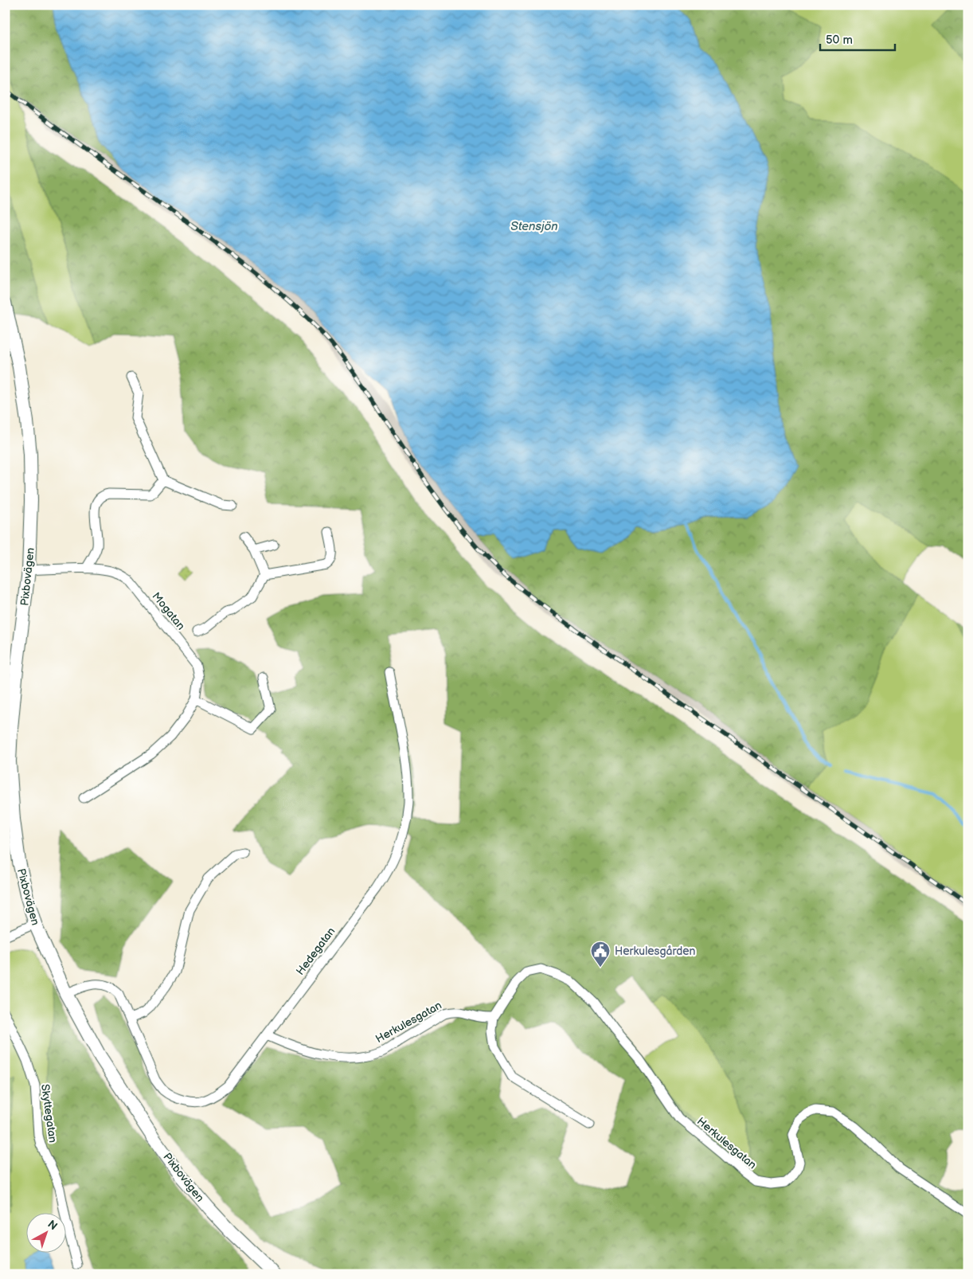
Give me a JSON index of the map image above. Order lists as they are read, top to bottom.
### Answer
{
  "streets": {
    "street": [
      "Pixbovägen",
      "Mogatan",
      "Hedegatan",
      "Herkulesgatan",
      "Skyttegatan"
    ]
  },
  "crossings": [
    ["Pixbovägen", "Mogatan"],
    ["Pixbovägen", "Hedegatan"],
    ["Hedegatan", "Herkulesgatan"]
  ],
  "water": ["Stensjön"],
  "places": {
    "public building": ["Herkulesgården"]
  },
  "scale_bar": "50 m",
  "north": "top right"
}
